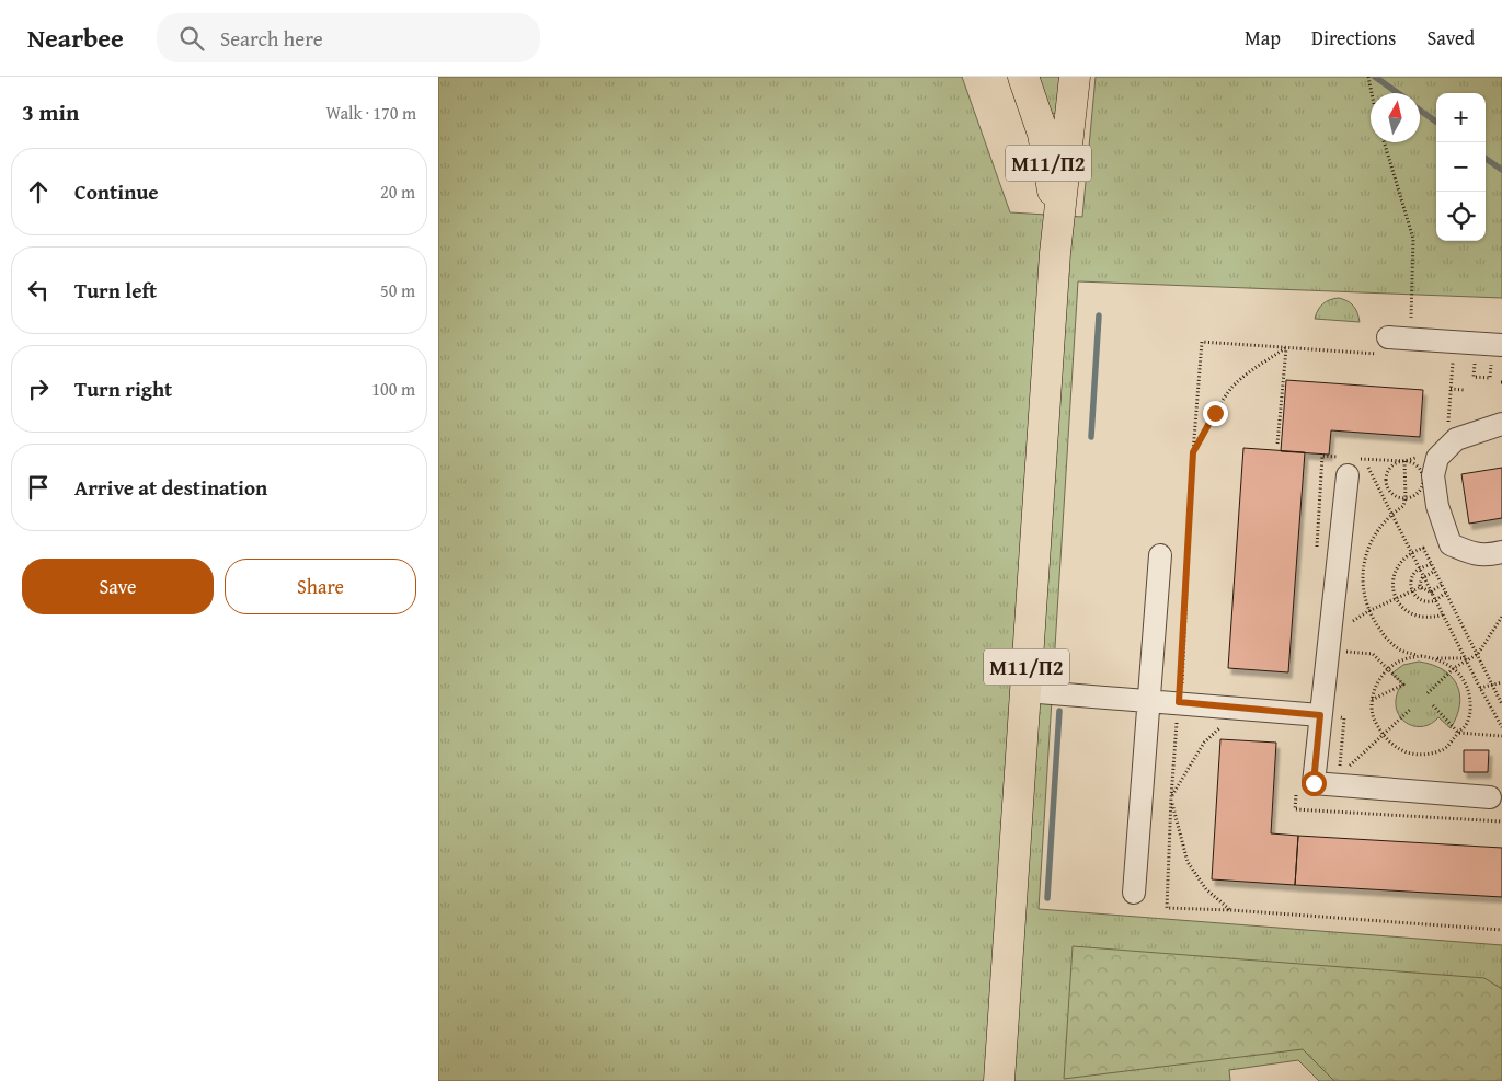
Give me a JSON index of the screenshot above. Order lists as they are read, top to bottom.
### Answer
{
  "streets": {
    "highway": ["М11/П2"]
  },
  "north": "top",
  "page": {
    "header": "Nearbee",
    "search": "Search here",
    "nav": ["Map", "Directions", "Saved"],
    "heading": ["3 min", "Walk · 170 m"],
    "map_buttons": ["+", "−"],
    "list": [
      ["Continue", "20 m"],
      ["Turn left", "50 m"],
      ["Turn right", "100 m"],
      "Arrive at destination"
    ],
    "buttons": ["Save", "Share"]
  }
}
